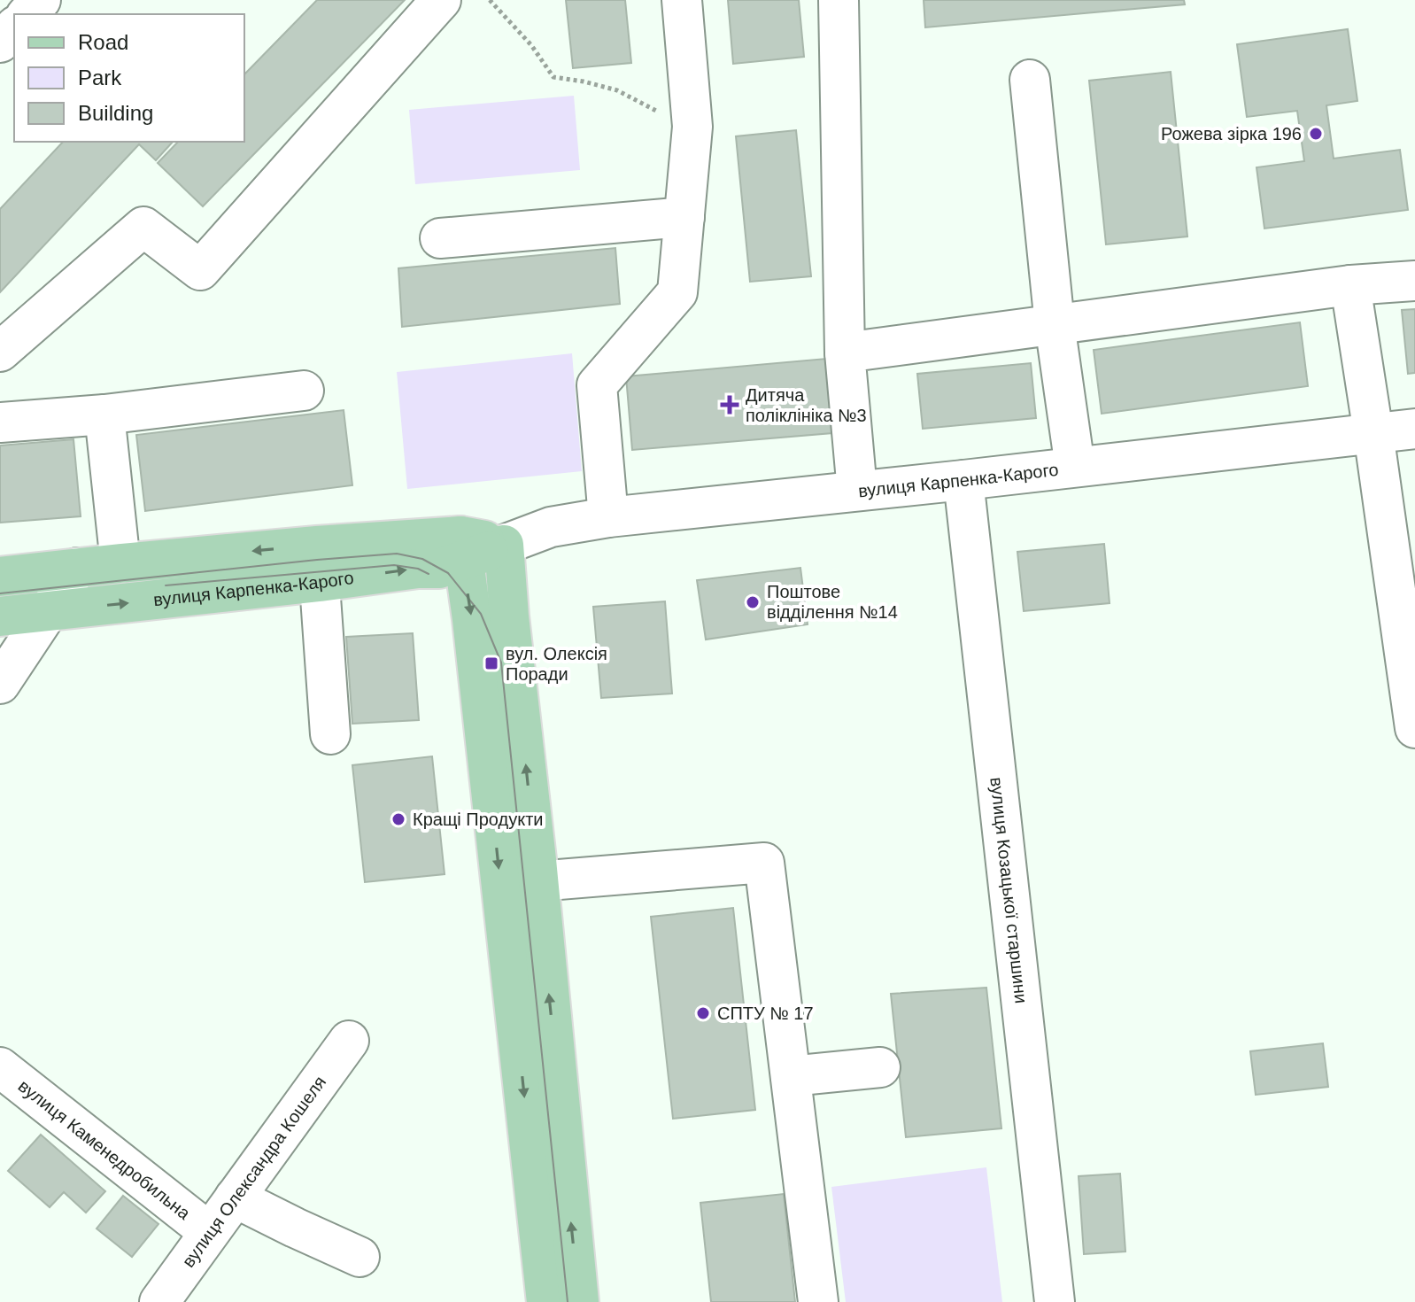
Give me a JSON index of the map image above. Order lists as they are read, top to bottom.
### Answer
{
  "streets": {
    "main road": ["вулиця Карпенка-Карого"],
    "street": ["вулиця Козацької старшини", "вулиця Каменедробильна", "вулиця Олександра Кошеля"]
  },
  "crossings": [
    ["вулиця Карпенка-Карого", "вулиця Козацької старшини"],
    ["вулиця Каменедробильна", "вулиця Олександра Кошеля"]
  ],
  "places": {
    "other": [
      "Рожева зірка 196",
      "Поштове відділення №14",
      "Кращі Продукти",
      "СПТУ № 17"
    ],
    "health": ["Дитяча поліклініка №3"],
    "transit": ["вул. Олексія Поради"]
  },
  "legend": ["Road", "Park", "Building"]
}
